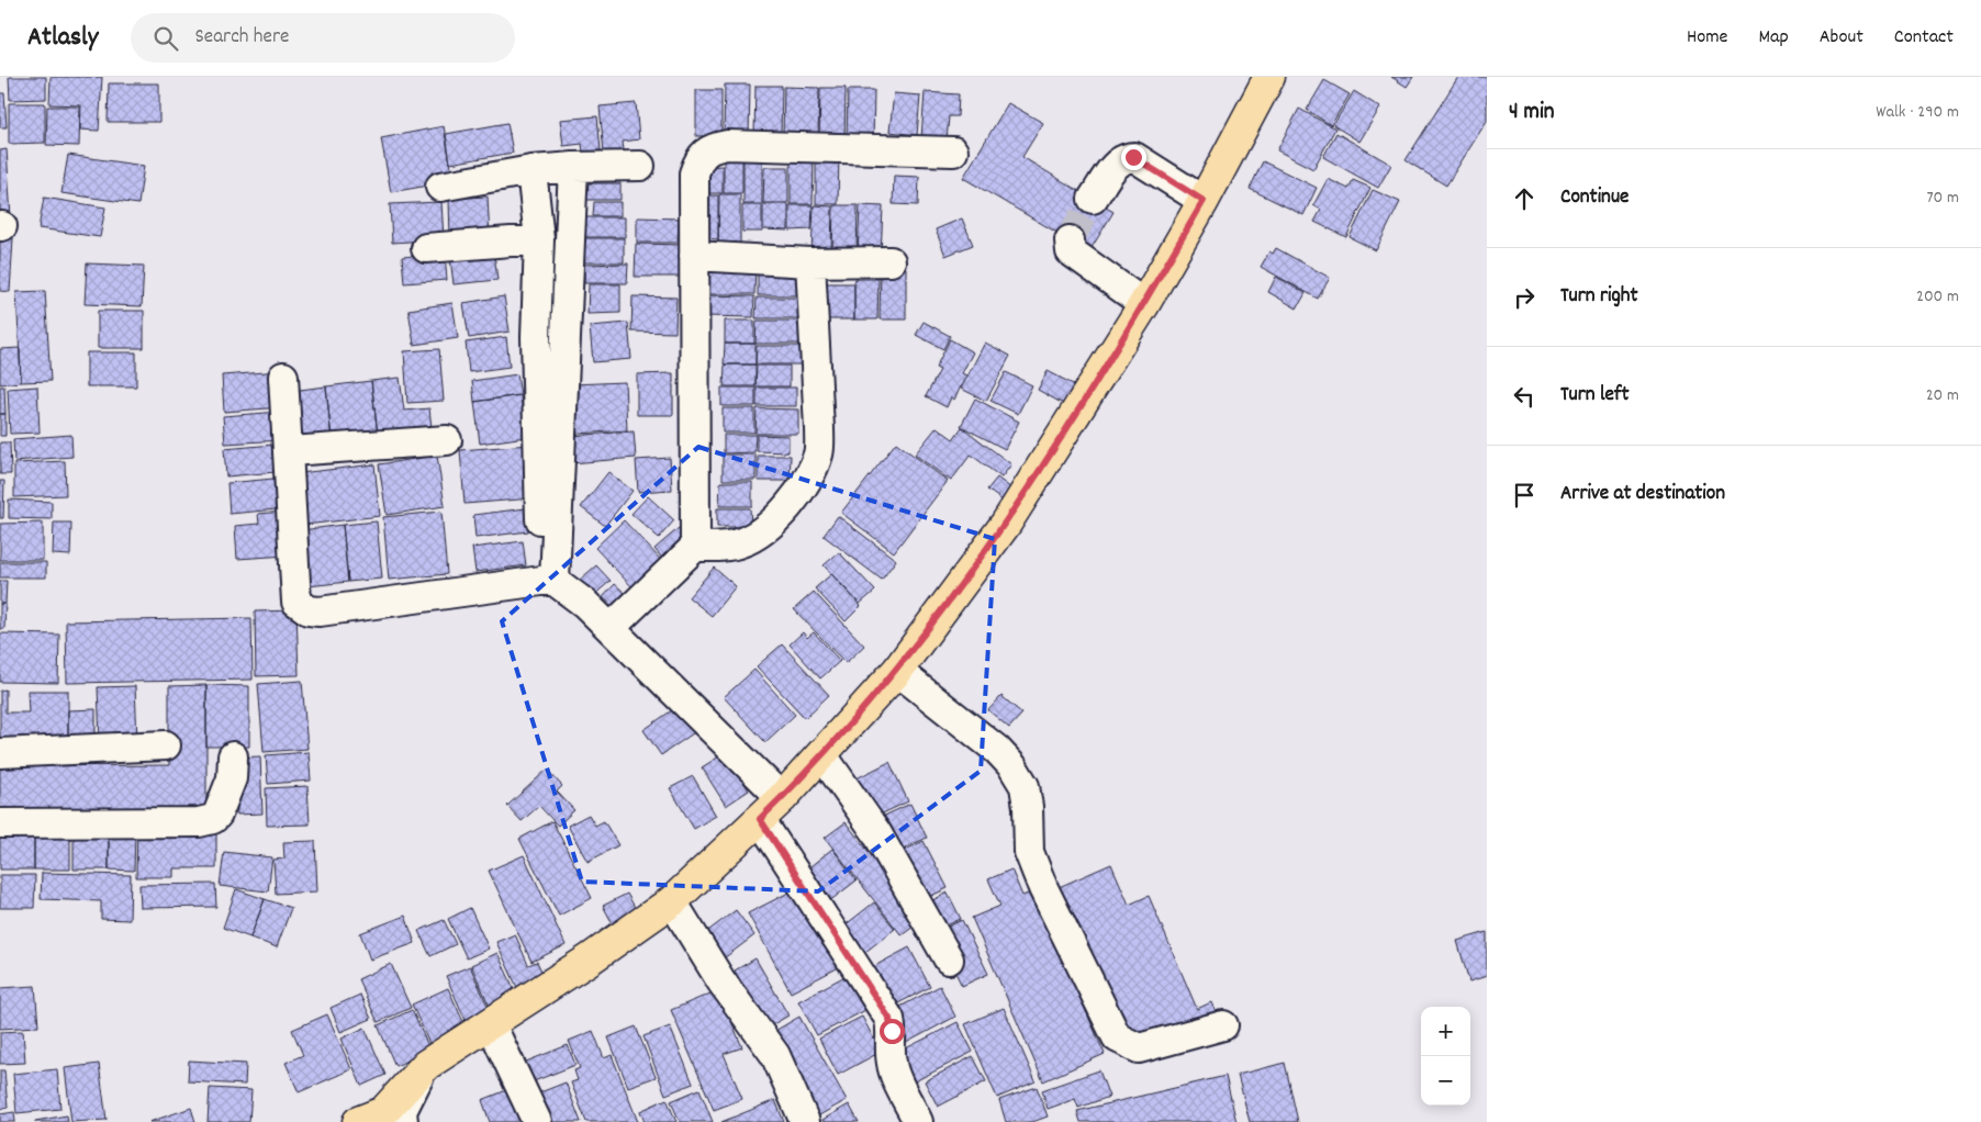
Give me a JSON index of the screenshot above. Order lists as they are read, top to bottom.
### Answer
{
  "page": {
    "header": "Atlasly",
    "search": "Search here",
    "nav": [
      "Home",
      "Map",
      "About",
      "Contact"
    ],
    "heading": ["4 min", "Walk · 290 m"],
    "list": [
      ["Continue", "70 m"],
      ["Turn right", "200 m"],
      ["Turn left", "20 m"],
      "Arrive at destination"
    ],
    "map_buttons": ["+", "−"]
  }
}
